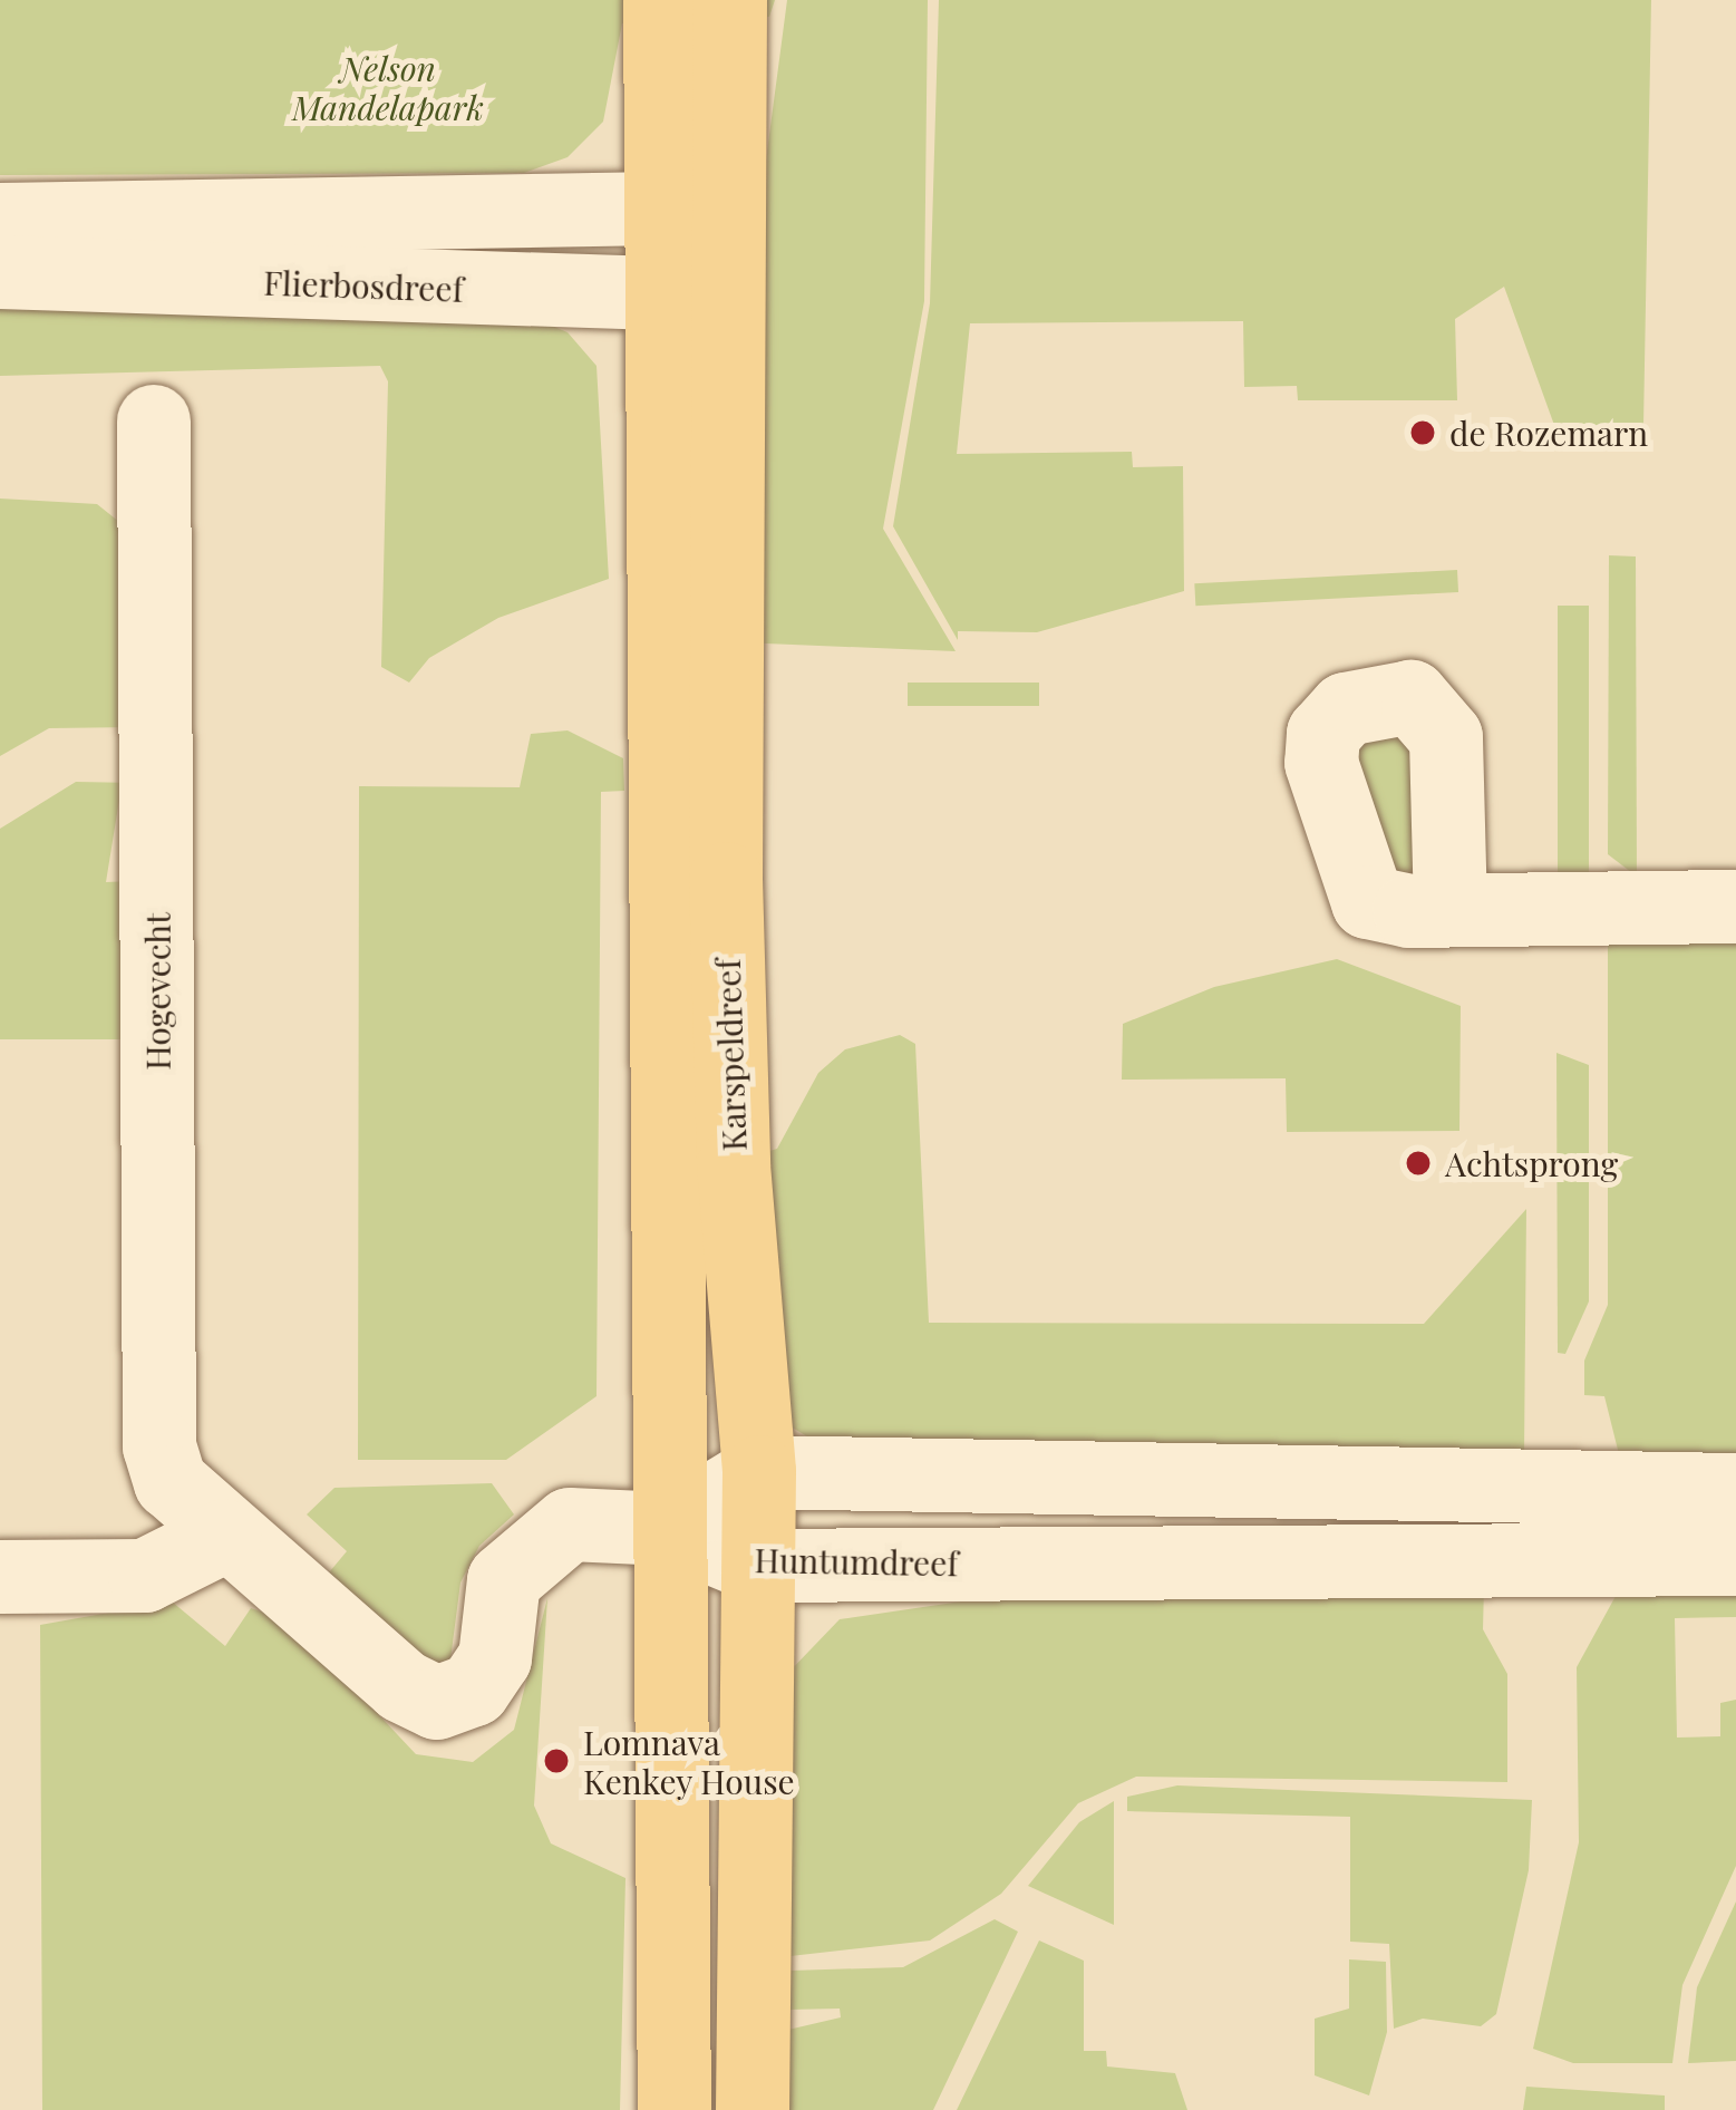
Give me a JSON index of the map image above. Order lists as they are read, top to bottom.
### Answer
{
  "streets": {
    "main road": ["Karspeldreef"],
    "street": ["Flierbosdreef", "Hogevecht", "Huntumdreef"]
  },
  "crossings": [
    ["Flierbosdreef", "Karspeldreef"],
    ["Hogevecht", "Karspeldreef"],
    ["Hogevecht", "Huntumdreef"],
    ["Karspeldreef", "Huntumdreef"]
  ],
  "parks": ["Nelson Mandelapark"],
  "places": ["de Rozemarn", "Achtsprong", "Lomnava Kenkey House"]
}
